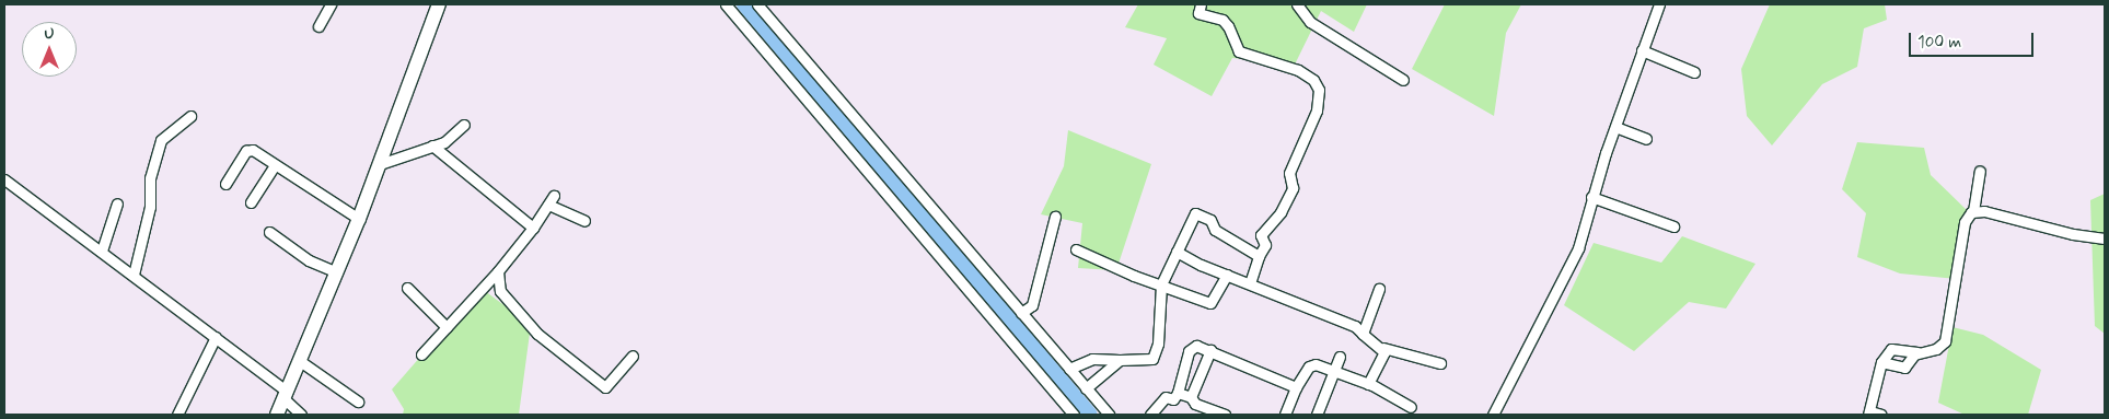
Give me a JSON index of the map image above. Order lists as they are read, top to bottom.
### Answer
{
  "scale_bar": "100 m",
  "north": "top"
}
